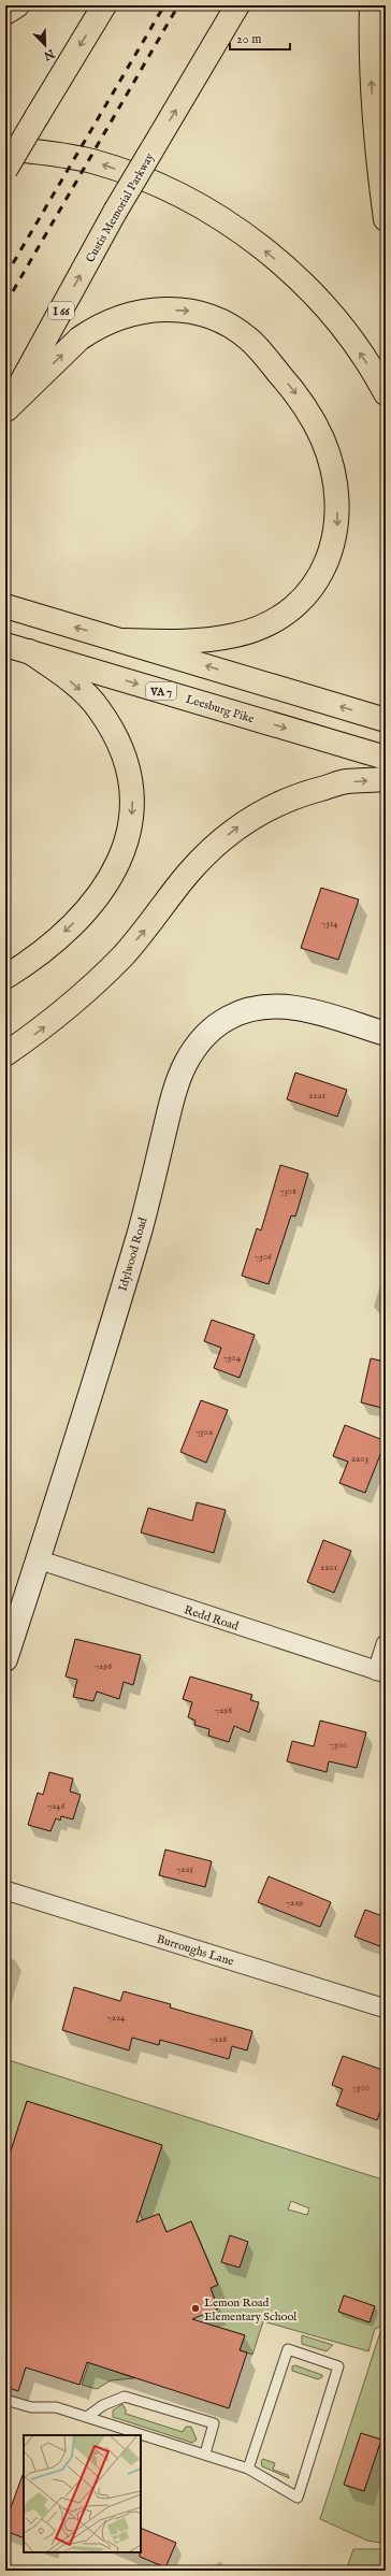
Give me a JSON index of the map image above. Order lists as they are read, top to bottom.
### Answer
{
  "streets": {
    "main road": [
      "Custis Memorial Parkway",
      "I 66",
      "VA 7",
      "Leesburg Pike",
      "Idylwood Road"
    ],
    "street": ["Redd Road", "Burroughs Lane"]
  },
  "crossings": [
    ["Idylwood Road", "Redd Road"]
  ],
  "places": ["Lemon Road Elementary School"],
  "house_numbers": [
    "7314",
    "2221",
    "7308",
    "7306",
    "7304",
    "7302",
    "2203",
    "2201",
    "7296",
    "7298",
    "7300",
    "7246",
    "7225",
    "7229",
    "7224",
    "7228",
    "7300"
  ],
  "scale_bar": "20 m",
  "north": "bottom right"
}
